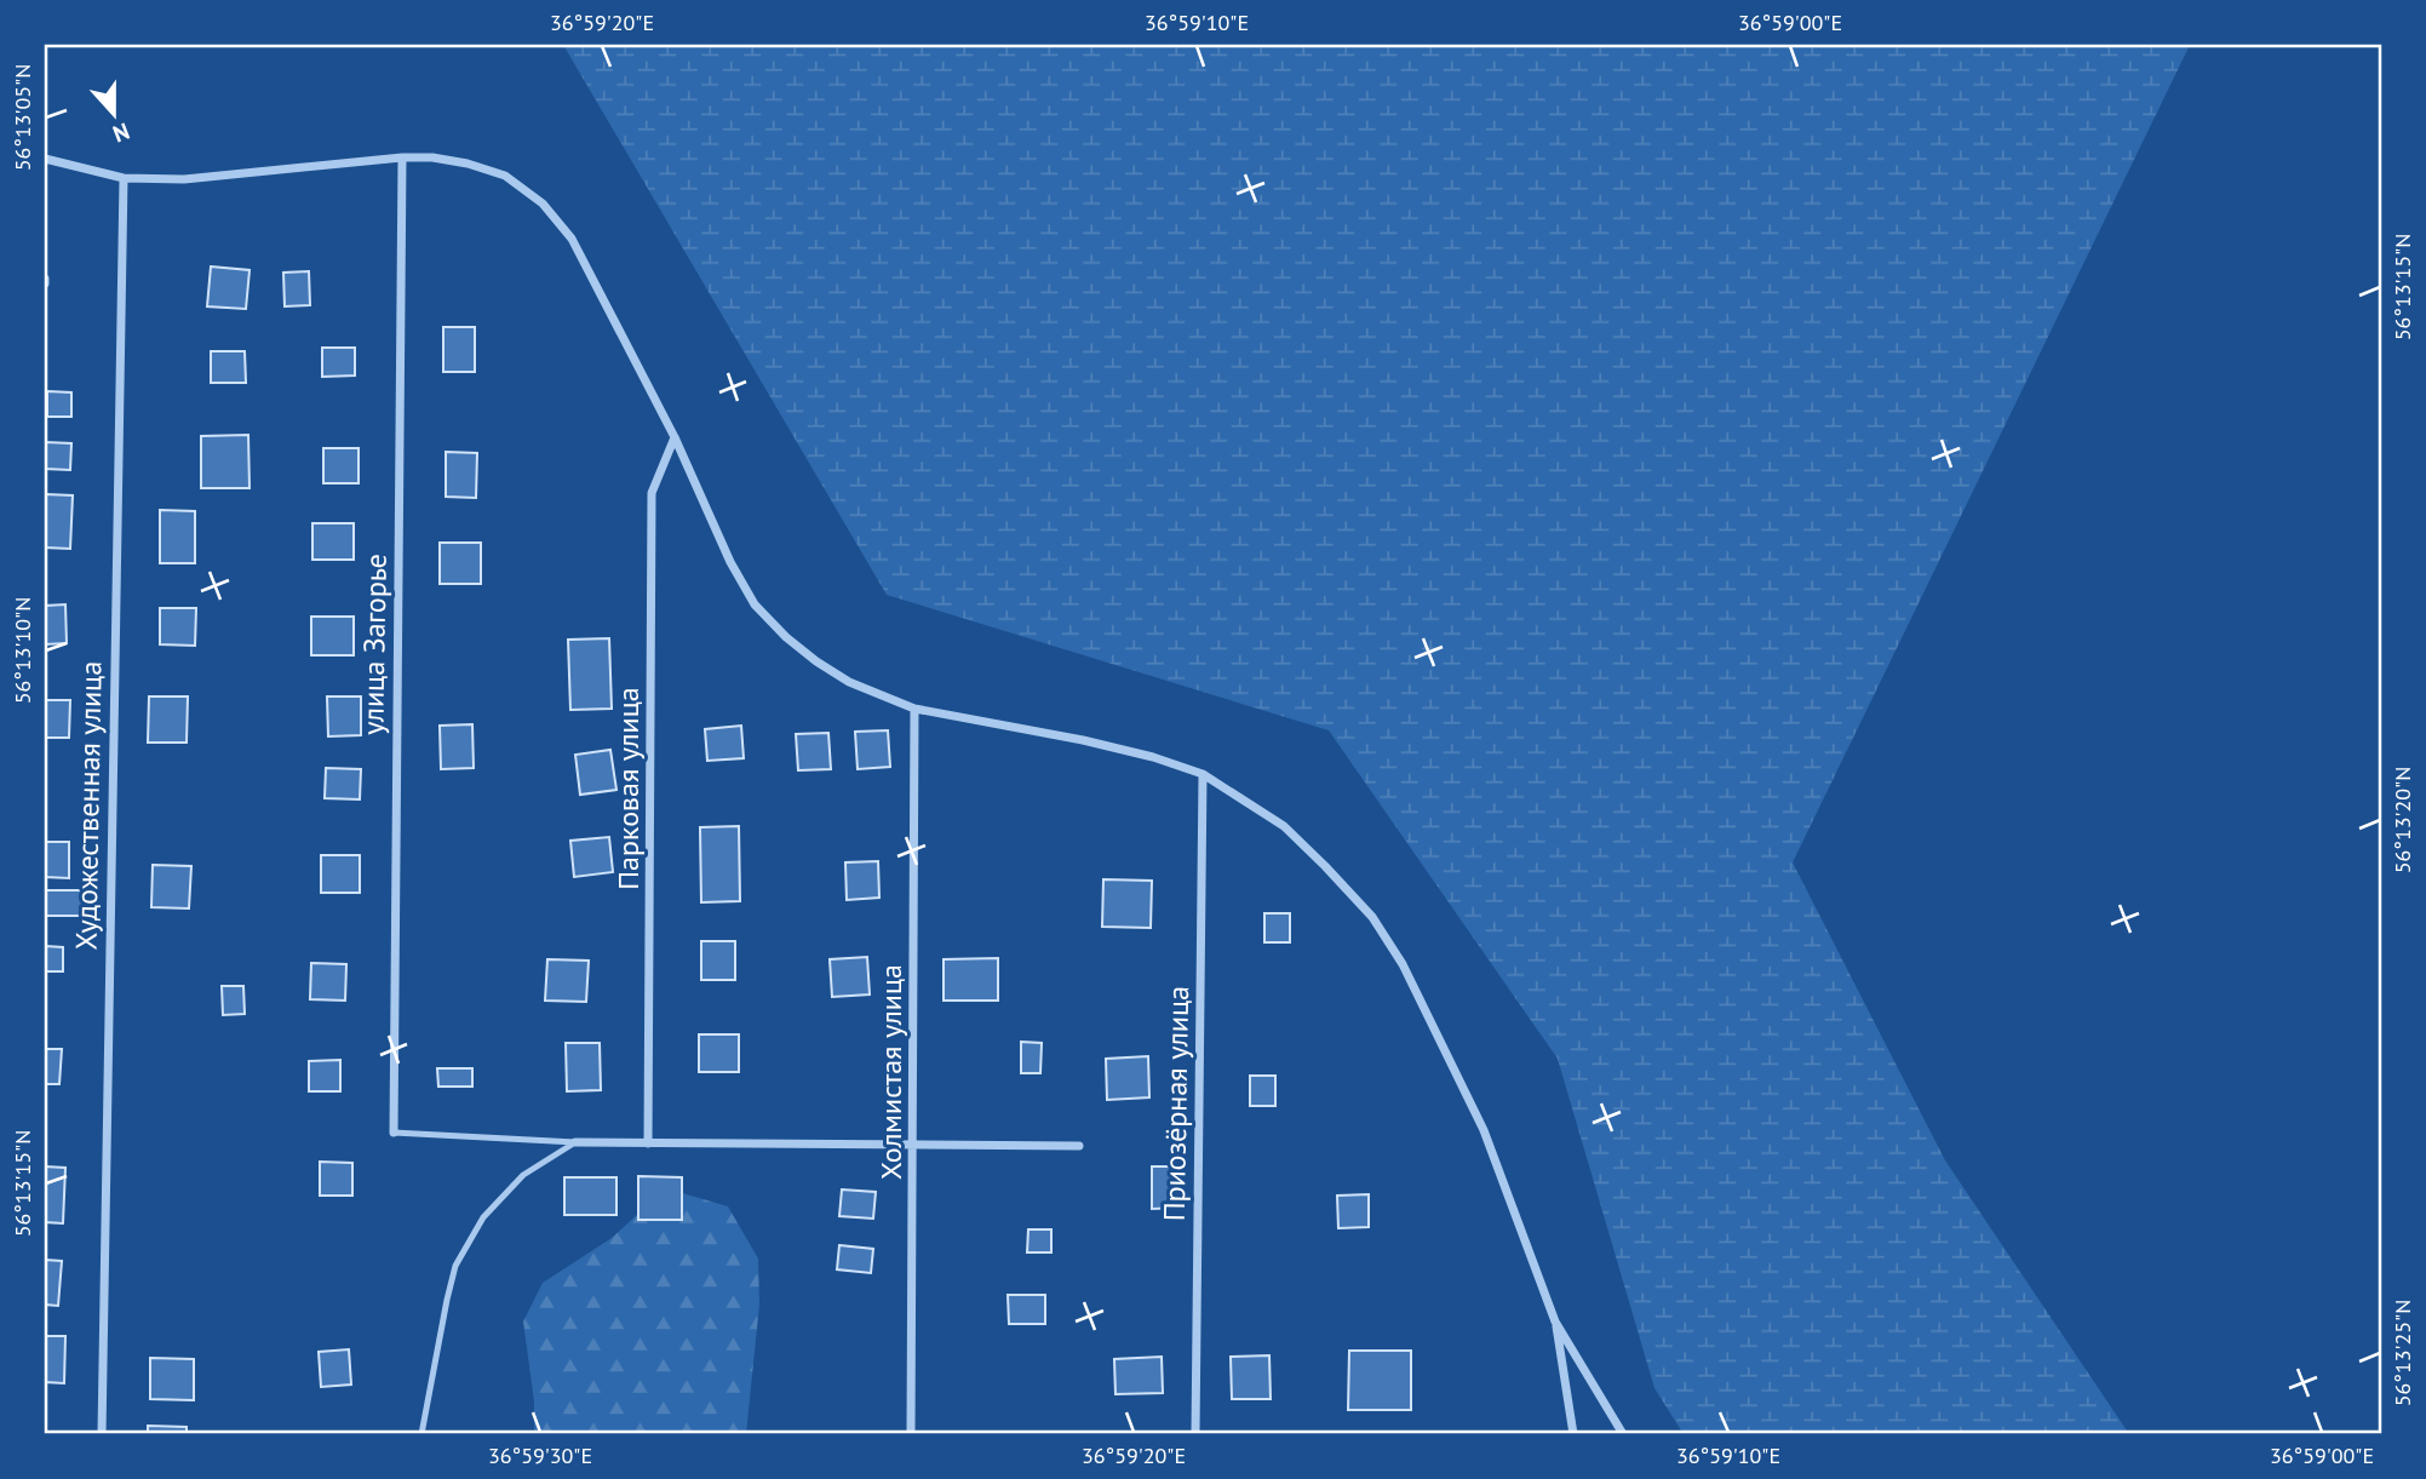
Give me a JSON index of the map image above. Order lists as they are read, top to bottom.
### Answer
{
  "streets": {
    "street": [
      "улица Загорье",
      "Парковая улица",
      "Художественная улица",
      "Холмистая улица",
      "Приозёрная улица"
    ]
  },
  "north": "bottom",
  "coordinates": [
    "36°59'20\"E",
    "36°59'10\"E",
    "36°59'00\"E",
    "56°13'05\"N",
    "56°13'15\"N",
    "56°13'10\"N",
    "56°13'20\"N",
    "56°13'25\"N",
    "36°59'30\"E"
  ]
}
